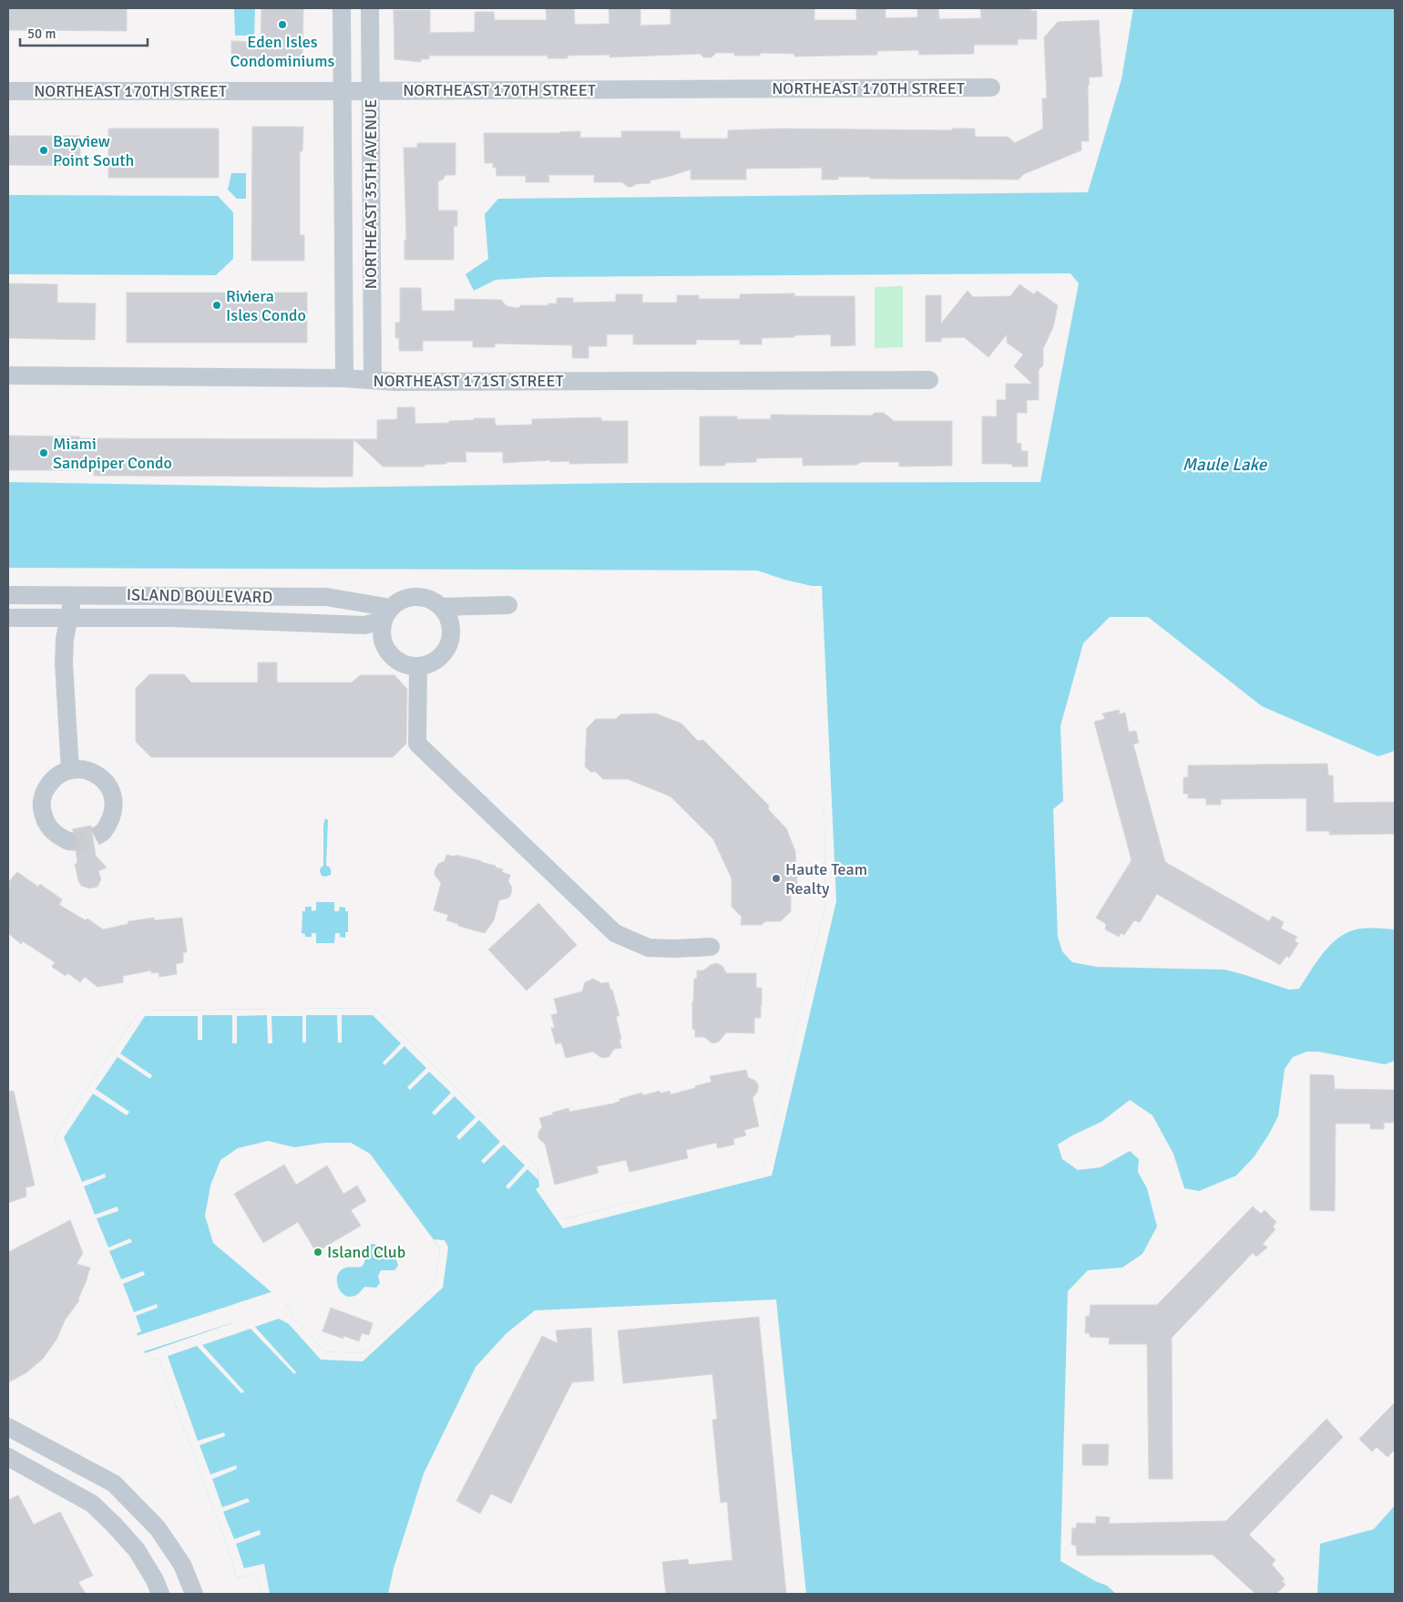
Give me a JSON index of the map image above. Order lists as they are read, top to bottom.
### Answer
{
  "streets": {
    "street": [
      "NORTHEAST 170TH STREET",
      "NORTHEAST 35TH AVENUE",
      "NORTHEAST 171ST STREET",
      "ISLAND BOULEVARD"
    ]
  },
  "crossings": [
    ["NORTHEAST 170TH STREET", "NORTHEAST 35TH AVENUE"],
    ["NORTHEAST 35TH AVENUE", "NORTHEAST 171ST STREET"]
  ],
  "water": ["Maule Lake"],
  "places": [
    "Eden Isles Condominiums",
    "Bayview Point South",
    "Riviera Isles Condo",
    "Miami Sandpiper Condo",
    "Haute Team Realty",
    "Island Club"
  ],
  "scale_bar": "50 m"
}
